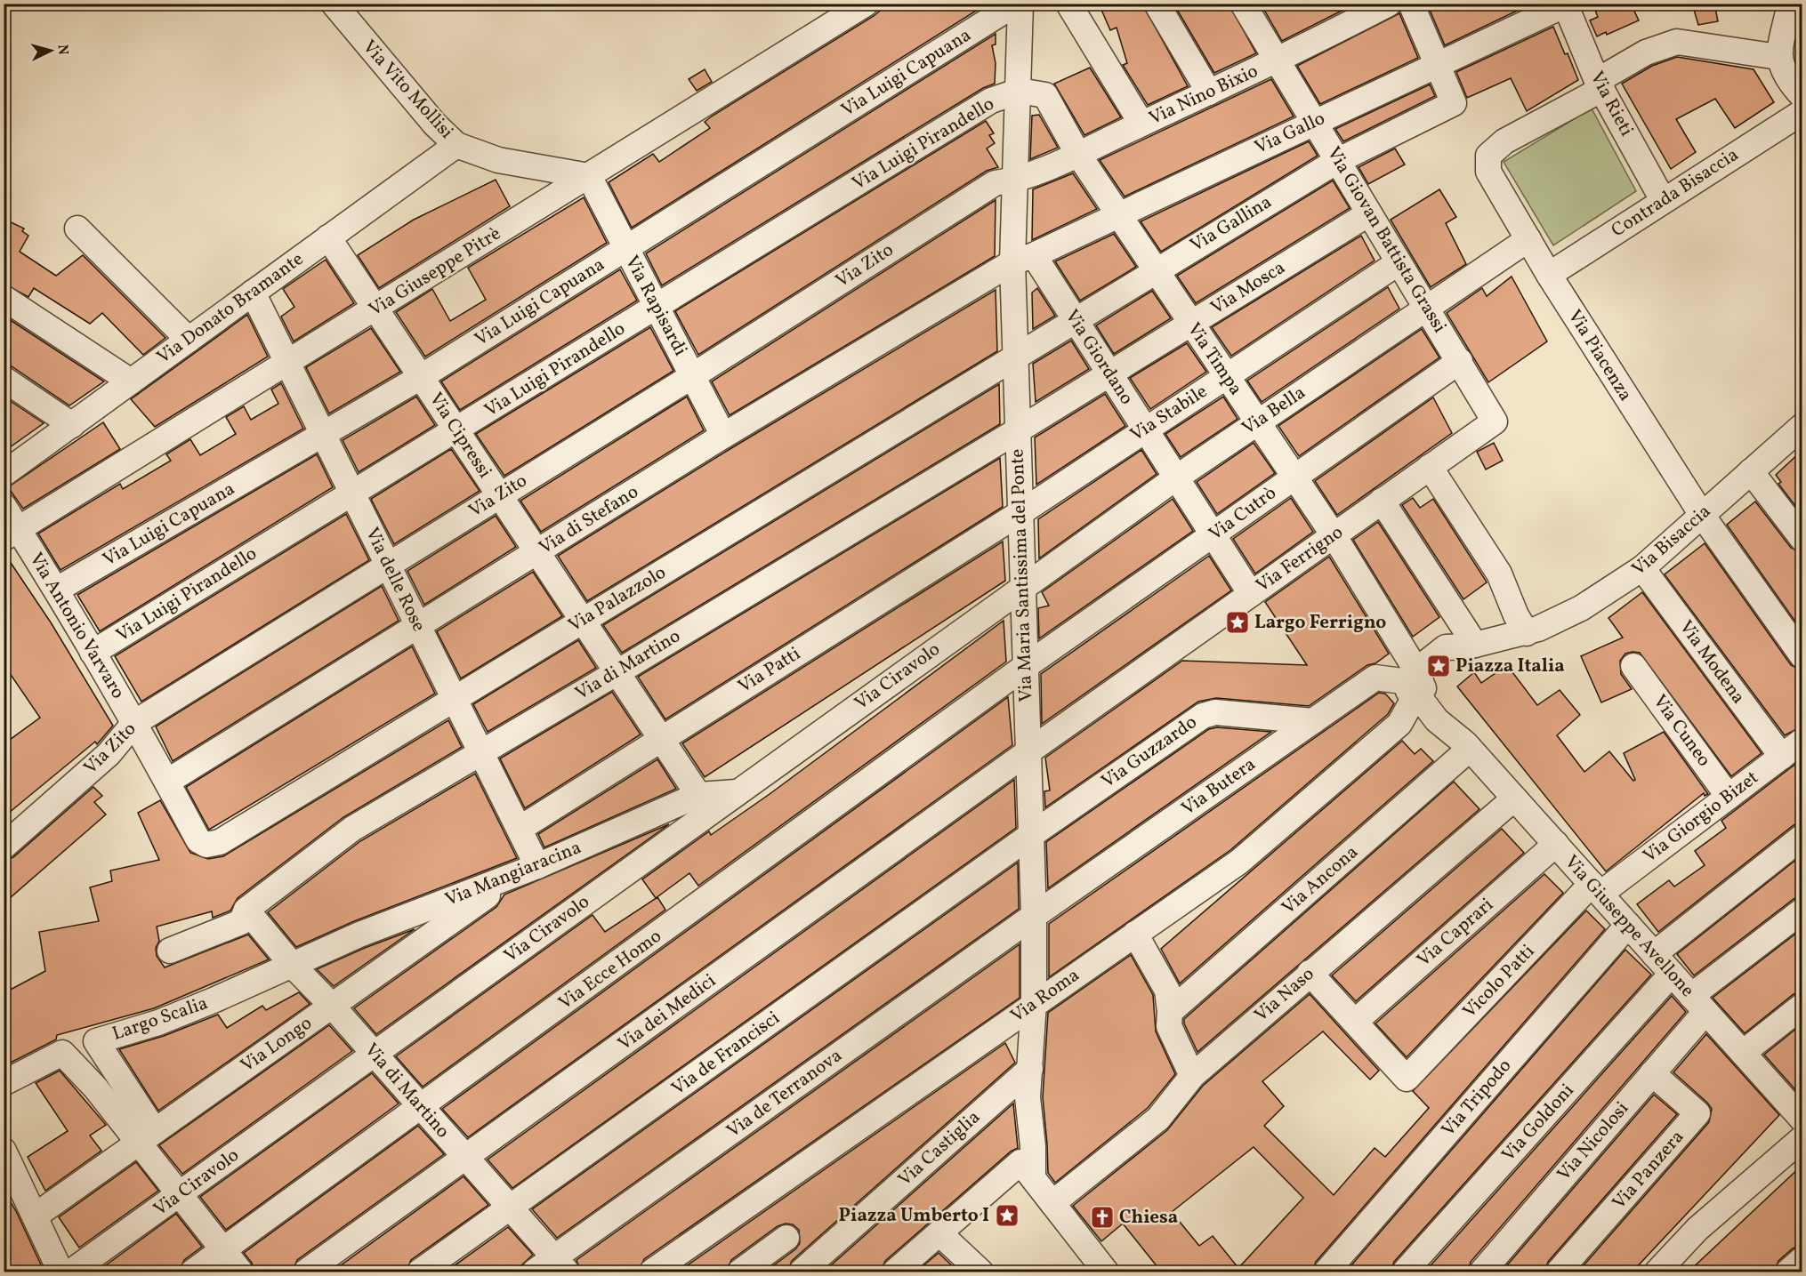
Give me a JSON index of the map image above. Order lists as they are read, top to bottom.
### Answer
{
  "streets": {
    "street": [
      "Via Luigi Capuana",
      "Via Vito Mollisi",
      "Via Nino Bixio",
      "Via Rieti",
      "Via Gallo",
      "Via Luigi Pirandello",
      "Contrada Bisaccia",
      "Via Gallina",
      "Via Giovan Battista Grassi",
      "Via Zito",
      "Via Giuseppe Pitrè",
      "Via Mosca",
      "Via Rapisardi",
      "Via Donato Bramante",
      "Via Piacenza",
      "Via Giordano",
      "Via Timpa",
      "Via Bella",
      "Via Stabile",
      "Via Cipressi",
      "Via Cutrò",
      "Via di Stefano",
      "Via Bisaccia",
      "Via Ferrigno",
      "Via Maria Santissima del Ponte",
      "Via delle Rose",
      "Via Palazzolo",
      "Via Antonio Varvaro",
      "Via Modena",
      "Via di Martino",
      "Via Patti",
      "Via Ciravolo",
      "Via Cuneo",
      "Via Guzzardo",
      "Via Butera",
      "Via Giorgio Bizet",
      "Via Mangiaracina",
      "Via Ancona",
      "Via Giuseppe Avellone",
      "Via Caprari",
      "Via Ecce Homo",
      "Vicolo Patti",
      "Via Naso",
      "Via Roma",
      "Via dei Medici",
      "Largo Scalia",
      "Via Longo",
      "Via de Francisci",
      "Via de Terranova",
      "Via Tripodo",
      "Via Goldoni",
      "Via Nicolosi",
      "Via Castiglia",
      "Via Panzera"
    ]
  },
  "crossings": [
    ["Via Luigi Capuana", "Via Rapisardi"],
    ["Via Luigi Capuana", "Via Cipressi"],
    ["Via Luigi Capuana", "Via Maria Santissima del Ponte"],
    ["Via Luigi Capuana", "Via delle Rose"],
    ["Via Luigi Capuana", "Via Antonio Varvaro"],
    ["Via Vito Mollisi", "Via Giuseppe Pitrè"],
    ["Via Vito Mollisi", "Via Rapisardi"],
    ["Via Vito Mollisi", "Via Donato Bramante"],
    ["Via Nino Bixio", "Via Giovan Battista Grassi"],
    ["Via Nino Bixio", "Via Zito"],
    ["Via Nino Bixio", "Via Timpa"],
    ["Via Nino Bixio", "Via Maria Santissima del Ponte"],
    ["Via Rieti", "Via Gallo"],
    ["Via Rieti", "Contrada Bisaccia"],
    ["Via Rieti", "Via Piacenza"],
    ["Via Gallo", "Via Gallina"],
    ["Via Gallo", "Via Giovan Battista Grassi"],
    ["Via Gallo", "Via Giordano"],
    ["Via Gallo", "Via Timpa"],
    ["Via Gallo", "Via di Stefano"],
    ["Via Gallo", "Via Maria Santissima del Ponte"],
    ["Via Luigi Pirandello", "Via Rapisardi"],
    ["Via Luigi Pirandello", "Via Timpa"],
    ["Via Luigi Pirandello", "Via Cipressi"],
    ["Via Luigi Pirandello", "Via Maria Santissima del Ponte"],
    ["Via Luigi Pirandello", "Via delle Rose"],
    ["Via Luigi Pirandello", "Via Antonio Varvaro"],
    ["Contrada Bisaccia", "Via Piacenza"],
    ["Via Gallina", "Via Giovan Battista Grassi"],
    ["Via Gallina", "Via Giordano"],
    ["Via Gallina", "Via Timpa"],
    ["Via Gallina", "Via Maria Santissima del Ponte"],
    ["Via Gallina", "Via Palazzolo"],
    ["Via Giovan Battista Grassi", "Via Mosca"],
    ["Via Giovan Battista Grassi", "Via Bella"],
    ["Via Giovan Battista Grassi", "Via Stabile"],
    ["Via Giovan Battista Grassi", "Via Cutrò"],
    ["Via Giovan Battista Grassi", "Via Ferrigno"],
    ["Via Zito", "Via Rapisardi"],
    ["Via Zito", "Via Cipressi"],
    ["Via Zito", "Via Maria Santissima del Ponte"],
    ["Via Zito", "Via delle Rose"],
    ["Via Zito", "Via Antonio Varvaro"],
    ["Via Giuseppe Pitrè", "Via Rapisardi"],
    ["Via Giuseppe Pitrè", "Via Cipressi"],
    ["Via Giuseppe Pitrè", "Via delle Rose"],
    ["Via Giuseppe Pitrè", "Via Antonio Varvaro"],
    ["Via Mosca", "Via Giordano"],
    ["Via Mosca", "Via Timpa"],
    ["Via Mosca", "Via Maria Santissima del Ponte"],
    ["Via Mosca", "Via di Martino"],
    ["Via Rapisardi", "Via di Stefano"],
    ["Via Donato Bramante", "Via Cipressi"],
    ["Via Donato Bramante", "Via delle Rose"],
    ["Via Piacenza", "Via Bella"],
    ["Via Piacenza", "Via Bisaccia"],
    ["Via Giordano", "Via Bella"],
    ["Via Giordano", "Via Stabile"],
    ["Via Giordano", "Via Cutrò"],
    ["Via Giordano", "Via di Stefano"],
    ["Via Giordano", "Via Ferrigno"],
    ["Via Giordano", "Via Maria Santissima del Ponte"],
    ["Via Timpa", "Via Bella"],
    ["Via Timpa", "Via Stabile"],
    ["Via Timpa", "Via Cutrò"],
    ["Via Timpa", "Via Ferrigno"],
    ["Via Timpa", "Via Maria Santissima del Ponte"],
    ["Via Timpa", "Via Butera"],
    ["Via Timpa", "Via Giuseppe Avellone"],
    ["Via Timpa", "Via Roma"],
    ["Via Bella", "Via Maria Santissima del Ponte"],
    ["Via Bella", "Via Ciravolo"],
    ["Via Stabile", "Via Maria Santissima del Ponte"],
    ["Via Stabile", "Via Patti"],
    ["Via Cipressi", "Via di Stefano"],
    ["Via Cipressi", "Via Palazzolo"],
    ["Via Cipressi", "Via di Martino"],
    ["Via Cipressi", "Via Patti"],
    ["Via Cipressi", "Via Mangiaracina"],
    ["Via Cutrò", "Via Maria Santissima del Ponte"],
    ["Via Cutrò", "Via Ecce Homo"],
    ["Via di Stefano", "Via Maria Santissima del Ponte"],
    ["Via di Stefano", "Via delle Rose"],
    ["Via di Stefano", "Via Antonio Varvaro"],
    ["Via Bisaccia", "Via Modena"],
    ["Via Ferrigno", "Via Maria Santissima del Ponte"],
    ["Via Ferrigno", "Via dei Medici"],
    ["Via Maria Santissima del Ponte", "Via Palazzolo"],
    ["Via Maria Santissima del Ponte", "Via di Martino"],
    ["Via Maria Santissima del Ponte", "Via Patti"],
    ["Via Maria Santissima del Ponte", "Via Ciravolo"],
    ["Via Maria Santissima del Ponte", "Via Guzzardo"],
    ["Via Maria Santissima del Ponte", "Via Butera"],
    ["Via Maria Santissima del Ponte", "Via Ecce Homo"],
    ["Via Maria Santissima del Ponte", "Via Roma"],
    ["Via Maria Santissima del Ponte", "Via dei Medici"],
    ["Via Maria Santissima del Ponte", "Via de Francisci"],
    ["Via Maria Santissima del Ponte", "Via de Terranova"],
    ["Via Maria Santissima del Ponte", "Via Castiglia"],
    ["Via delle Rose", "Via Palazzolo"],
    ["Via delle Rose", "Via di Martino"],
    ["Via delle Rose", "Via Patti"],
    ["Via delle Rose", "Via Mangiaracina"],
    ["Via delle Rose", "Via Longo"],
    ["Via Palazzolo", "Via Antonio Varvaro"],
    ["Via Modena", "Via Giorgio Bizet"],
    ["Via di Martino", "Via Ciravolo"],
    ["Via di Martino", "Via Mangiaracina"],
    ["Via di Martino", "Via Ecce Homo"],
    ["Via di Martino", "Via dei Medici"],
    ["Via di Martino", "Largo Scalia"],
    ["Via di Martino", "Via Longo"],
    ["Via di Martino", "Via de Francisci"],
    ["Via di Martino", "Via de Terranova"],
    ["Via Ciravolo", "Via Mangiaracina"],
    ["Via Cuneo", "Via Giorgio Bizet"],
    ["Via Guzzardo", "Via Butera"],
    ["Via Guzzardo", "Via de Francisci"],
    ["Via Butera", "Via Giuseppe Avellone"],
    ["Via Butera", "Via Roma"],
    ["Via Butera", "Via de Terranova"],
    ["Via Giorgio Bizet", "Via Giuseppe Avellone"],
    ["Via Giorgio Bizet", "Vicolo Patti"],
    ["Via Mangiaracina", "Largo Scalia"],
    ["Via Mangiaracina", "Via Longo"],
    ["Via Ancona", "Via Giuseppe Avellone"],
    ["Via Giuseppe Avellone", "Via Caprari"],
    ["Via Giuseppe Avellone", "Vicolo Patti"],
    ["Via Giuseppe Avellone", "Via Naso"],
    ["Via Giuseppe Avellone", "Via Roma"],
    ["Via Giuseppe Avellone", "Via Tripodo"],
    ["Via Giuseppe Avellone", "Via Goldoni"],
    ["Via Giuseppe Avellone", "Via Nicolosi"],
    ["Via Caprari", "Vicolo Patti"],
    ["Largo Scalia", "Via Longo"],
    ["Via Nicolosi", "Via Panzera"]
  ],
  "places": {
    "place": ["Largo Ferrigno", "Piazza Italia", "Piazza Umberto I"],
    "church": ["Chiesa"]
  },
  "north": "right"
}
